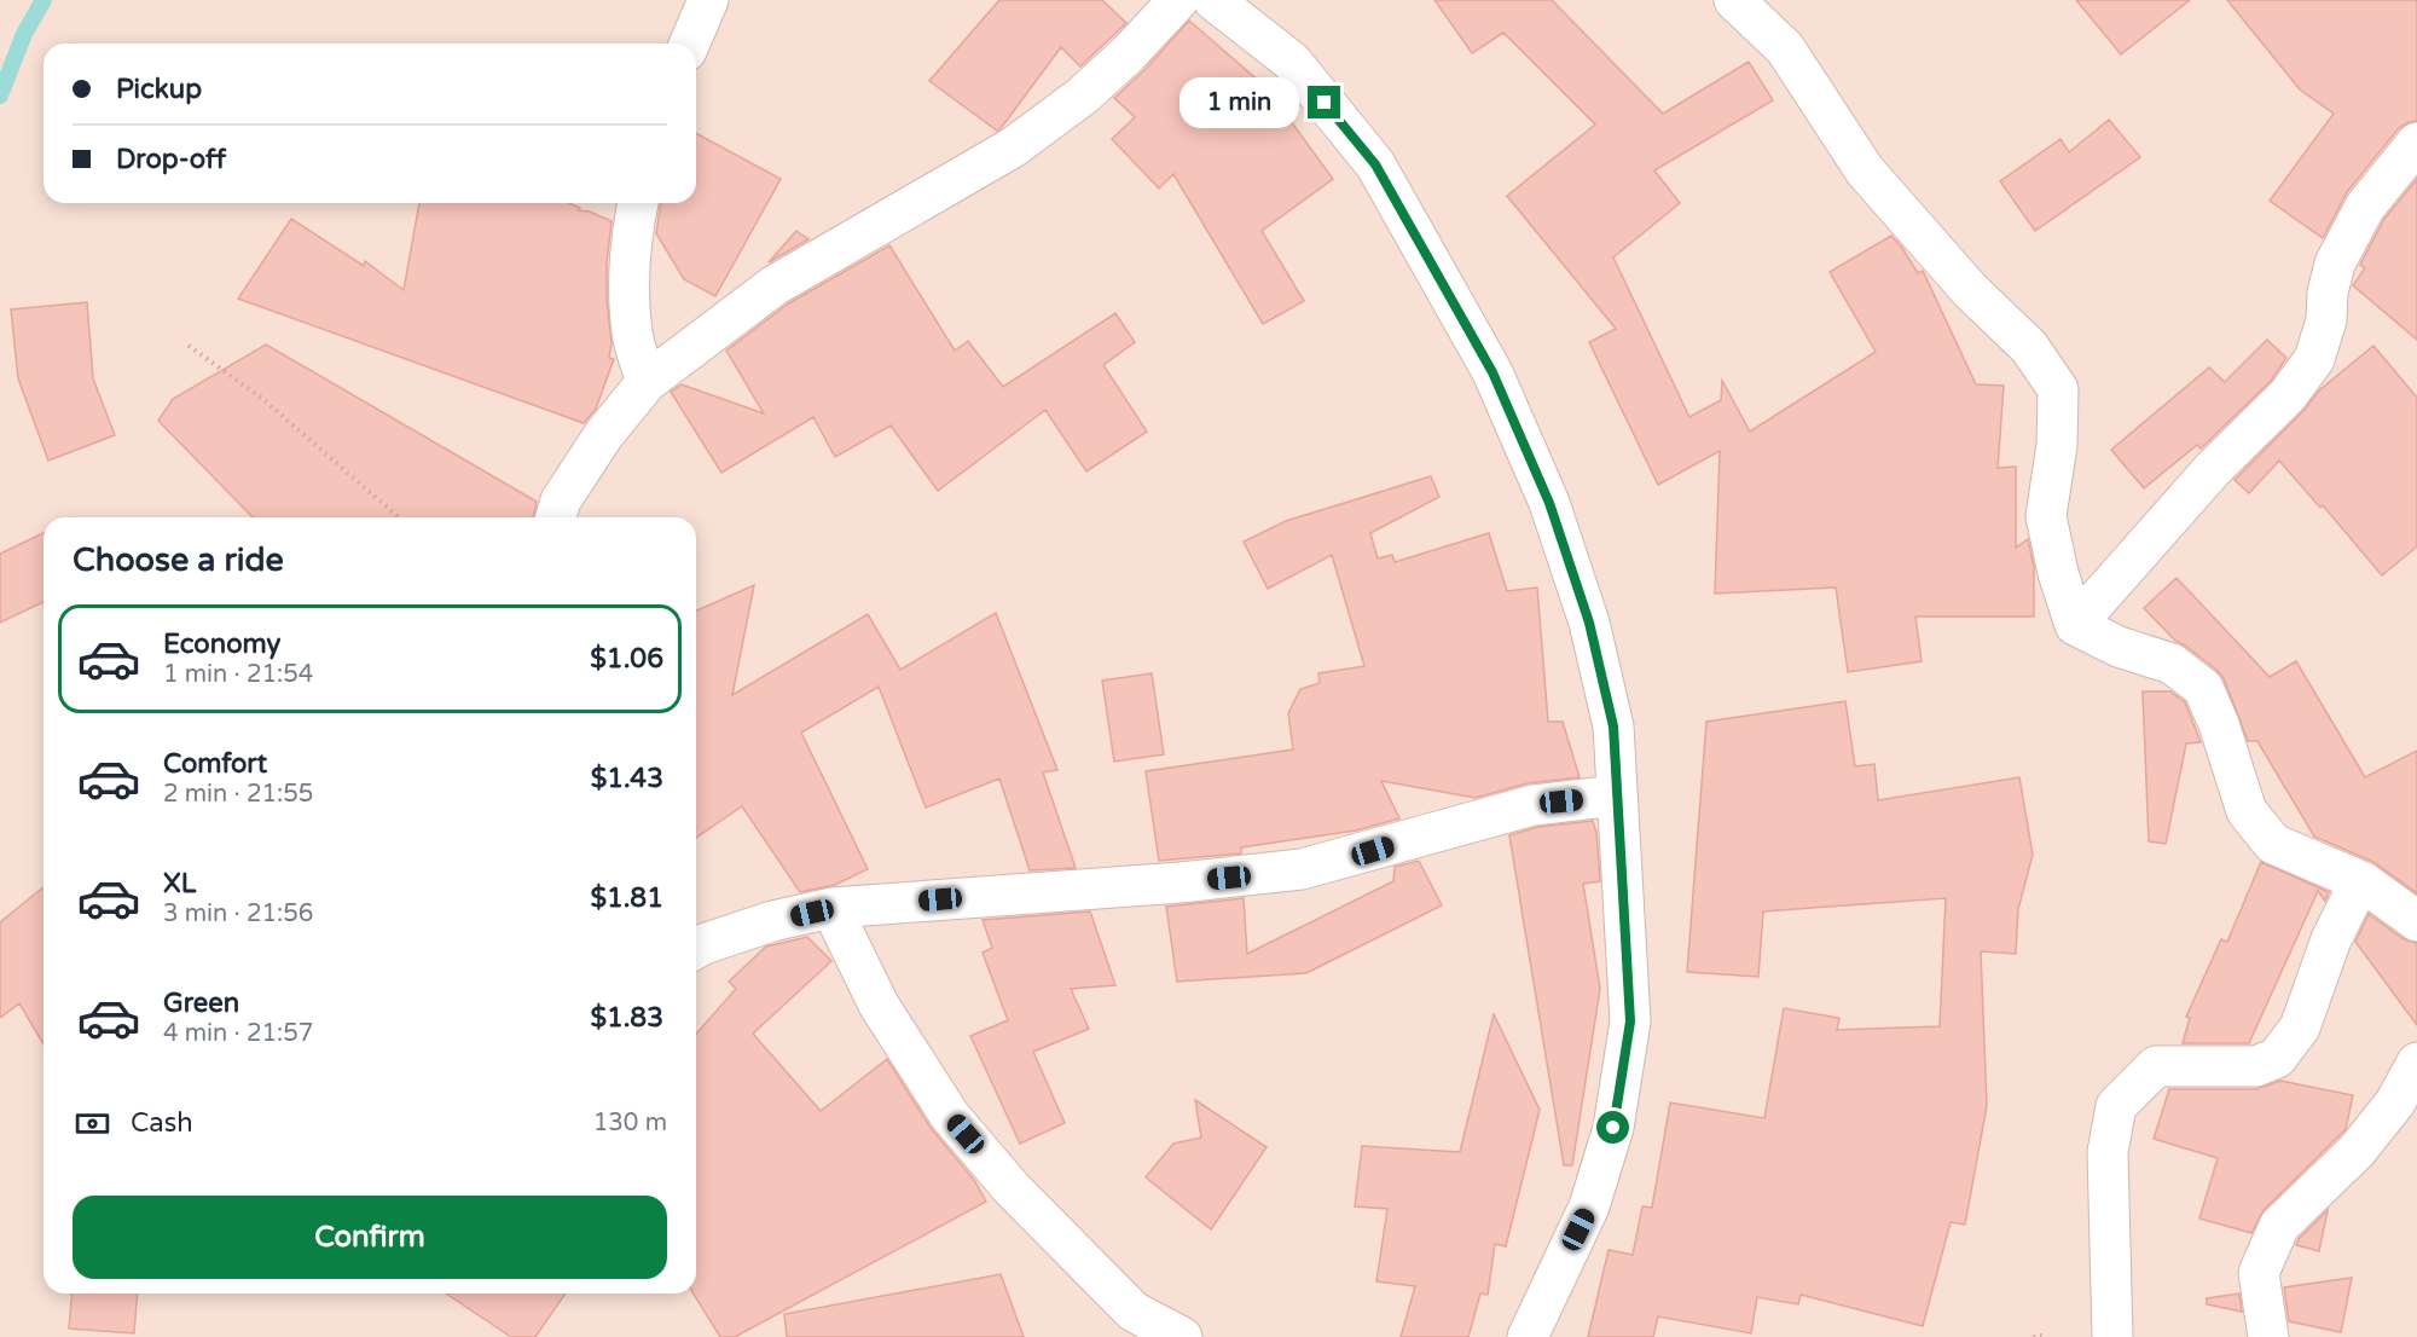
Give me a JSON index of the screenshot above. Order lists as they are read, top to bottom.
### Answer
{
  "page": {
    "banner": ["Pickup", "Drop-off"],
    "bubble": "1 min",
    "heading": "Choose a ride",
    "list": [
      {
        "name": "Economy",
        "note": "1 min · 21:54",
        "value": "$1.06"
      },
      {
        "name": "Comfort",
        "note": "2 min · 21:55",
        "value": "$1.43"
      },
      {
        "name": "XL",
        "note": "3 min · 21:56",
        "value": "$1.81"
      },
      {
        "name": "Green",
        "note": "4 min · 21:57",
        "value": "$1.83"
      }
    ],
    "pay": ["Cash", "130 m"],
    "buttons": "Confirm"
  }
}
